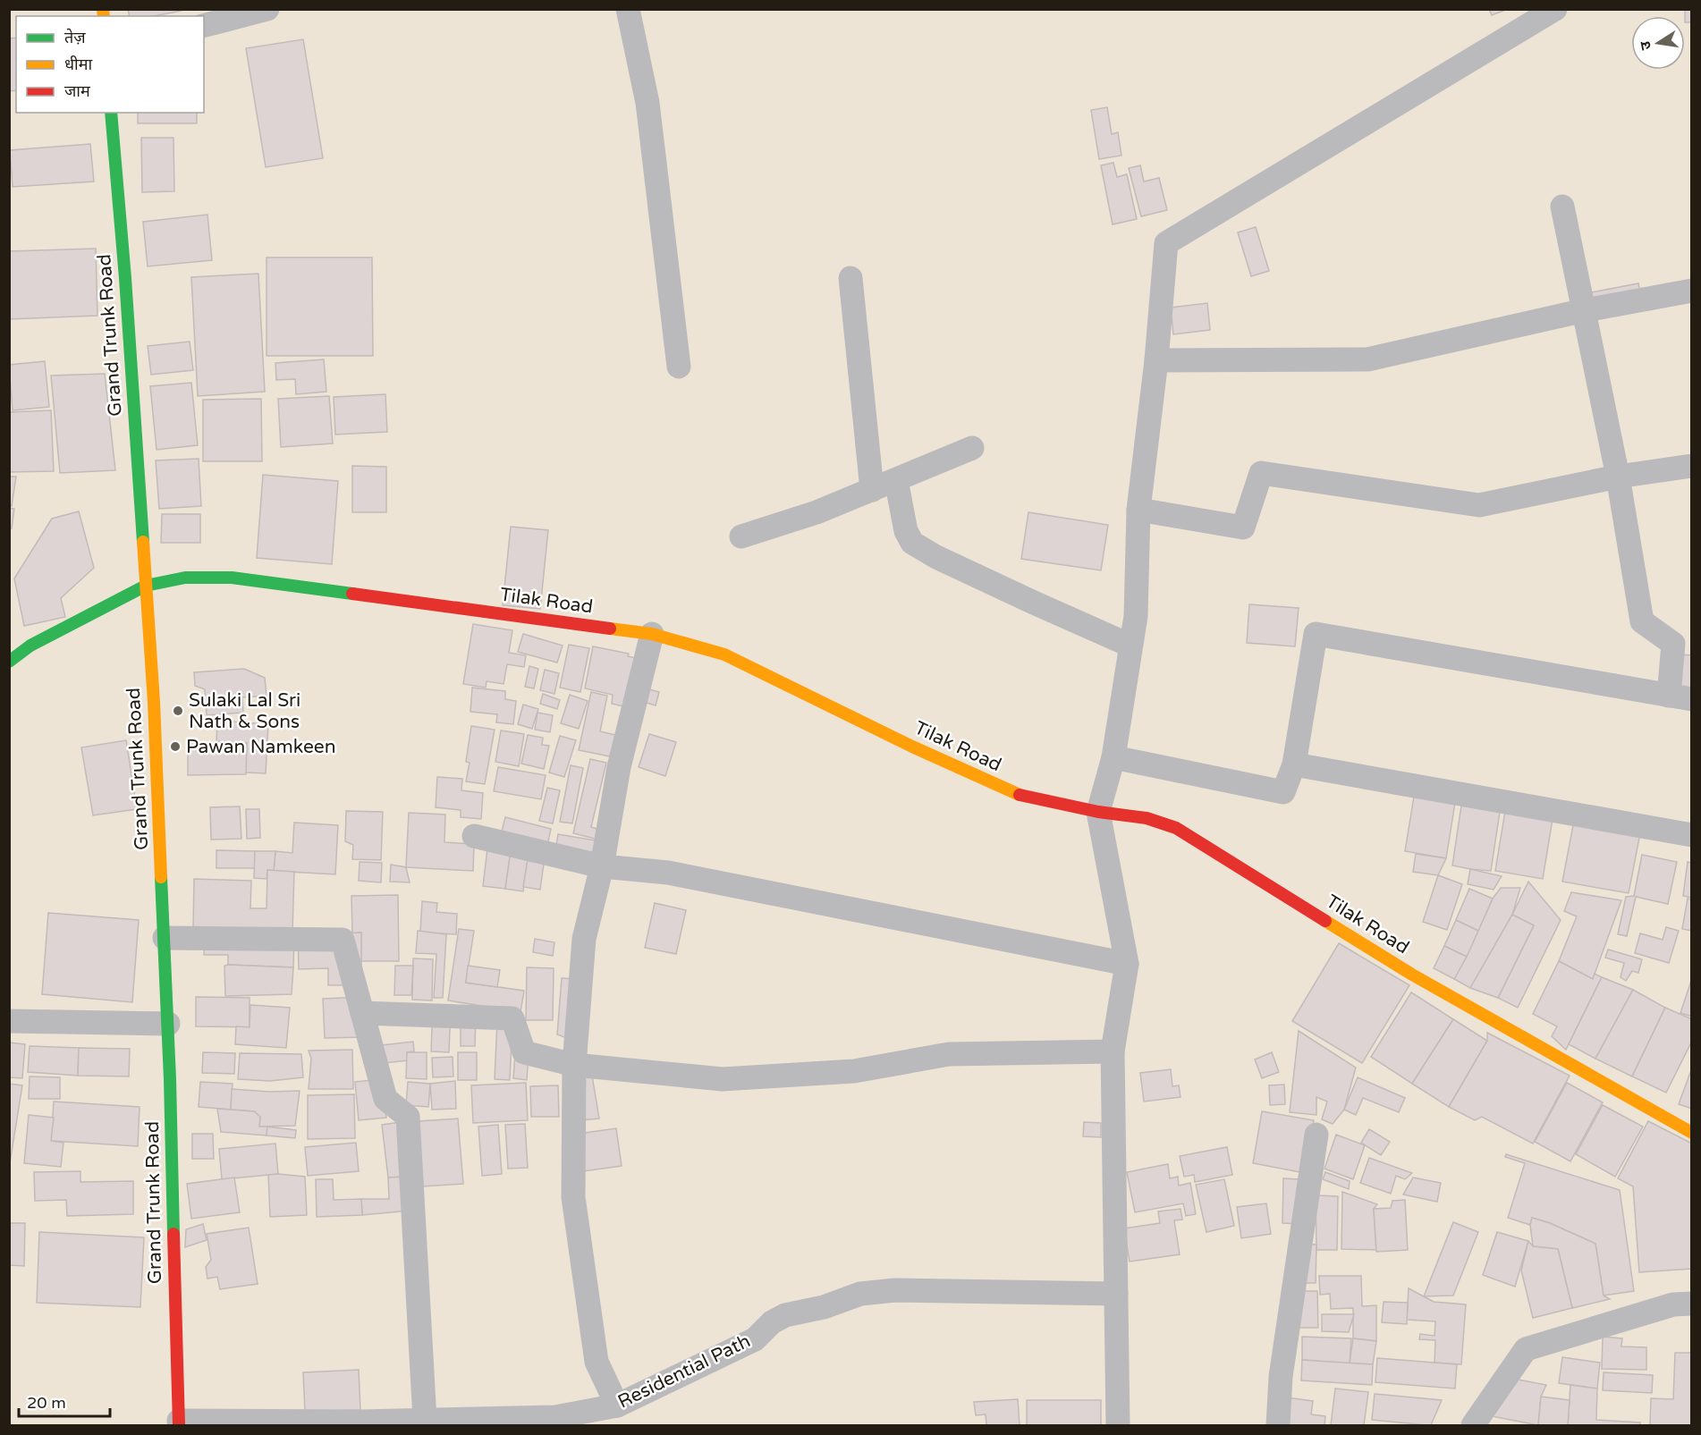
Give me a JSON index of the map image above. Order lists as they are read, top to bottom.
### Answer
{
  "streets": {
    "main road": ["Grand Trunk Road", "Tilak Road"],
    "street": ["Residential Path"]
  },
  "crossings": [
    ["Grand Trunk Road", "Tilak Road"],
    ["Grand Trunk Road", "Residential Path"]
  ],
  "places": ["Sulaki Lal Sri Nath & Sons", "Pawan Namkeen"],
  "legend": ["तेज़", "धीमा", "जाम"],
  "scale_bar": "20 m",
  "north": "left"
}
